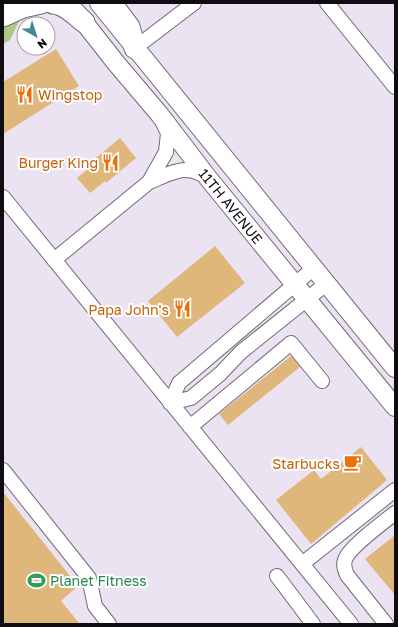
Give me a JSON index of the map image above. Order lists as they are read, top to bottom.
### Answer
{
  "streets": {
    "main road": ["11TH AVENUE"]
  },
  "places": {
    "restaurant": ["Wingstop", "Burger King", "Papa John's"],
    "cafe": ["Starbucks"],
    "sports": ["Planet Fitness"]
  },
  "north": "bottom right"
}
